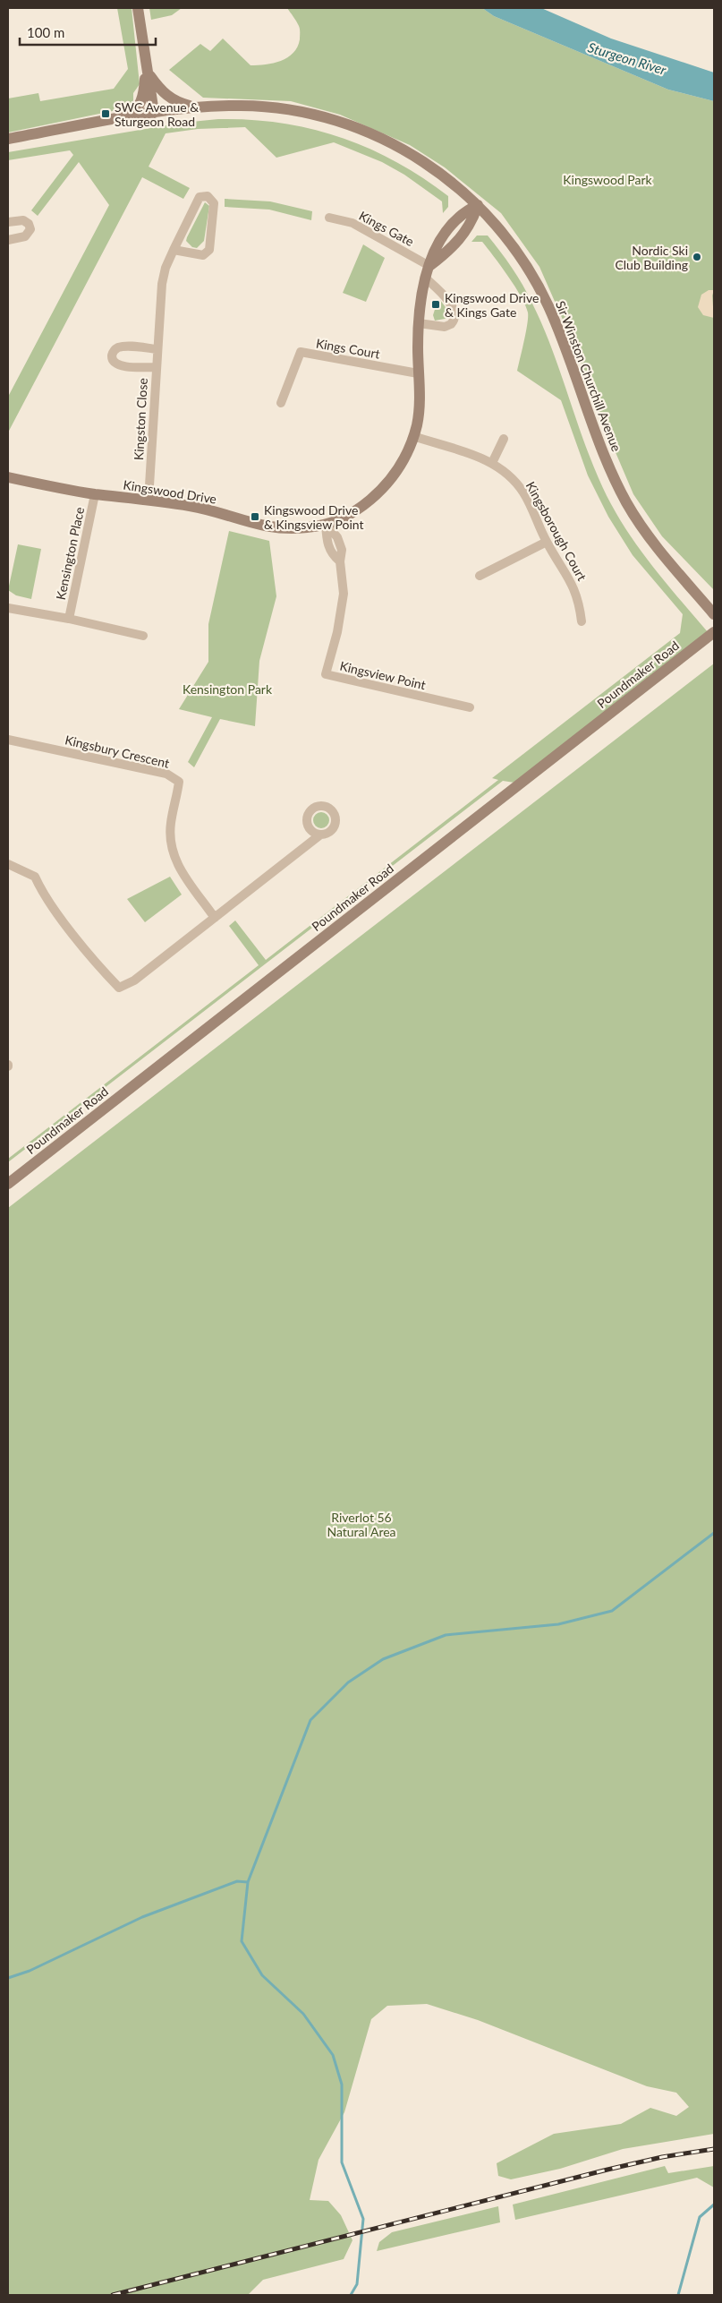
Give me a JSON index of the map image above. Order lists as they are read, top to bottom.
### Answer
{
  "streets": {
    "street": [
      "Kings Gate",
      "Kings Court",
      "Sir Winston Churchill Avenue",
      "Kingston Close",
      "Kingswood Drive",
      "Kingsborough Court",
      "Kensington Place",
      "Poundmaker Road",
      "Kingsview Point",
      "Kingsbury Crescent"
    ]
  },
  "crossings": [
    ["Kings Gate", "Kingswood Drive"],
    ["Kings Court", "Kingswood Drive"],
    ["Kingston Close", "Kingswood Drive"],
    ["Kingswood Drive", "Kingsborough Court"],
    ["Kingswood Drive", "Kensington Place"],
    ["Kingswood Drive", "Kingsview Point"]
  ],
  "water": ["Sturgeon River"],
  "parks": ["Kingswood Park", "Kensington Park", "Riverlot 56 Natural Area"],
  "places": {
    "transit": ["SWC Avenue & Sturgeon Road", "Kingswood Drive & Kings Gate", "Kingswood Drive & Kingsview Point"],
    "other": ["Nordic Ski Club Building"]
  },
  "scale_bar": "100 m"
}
